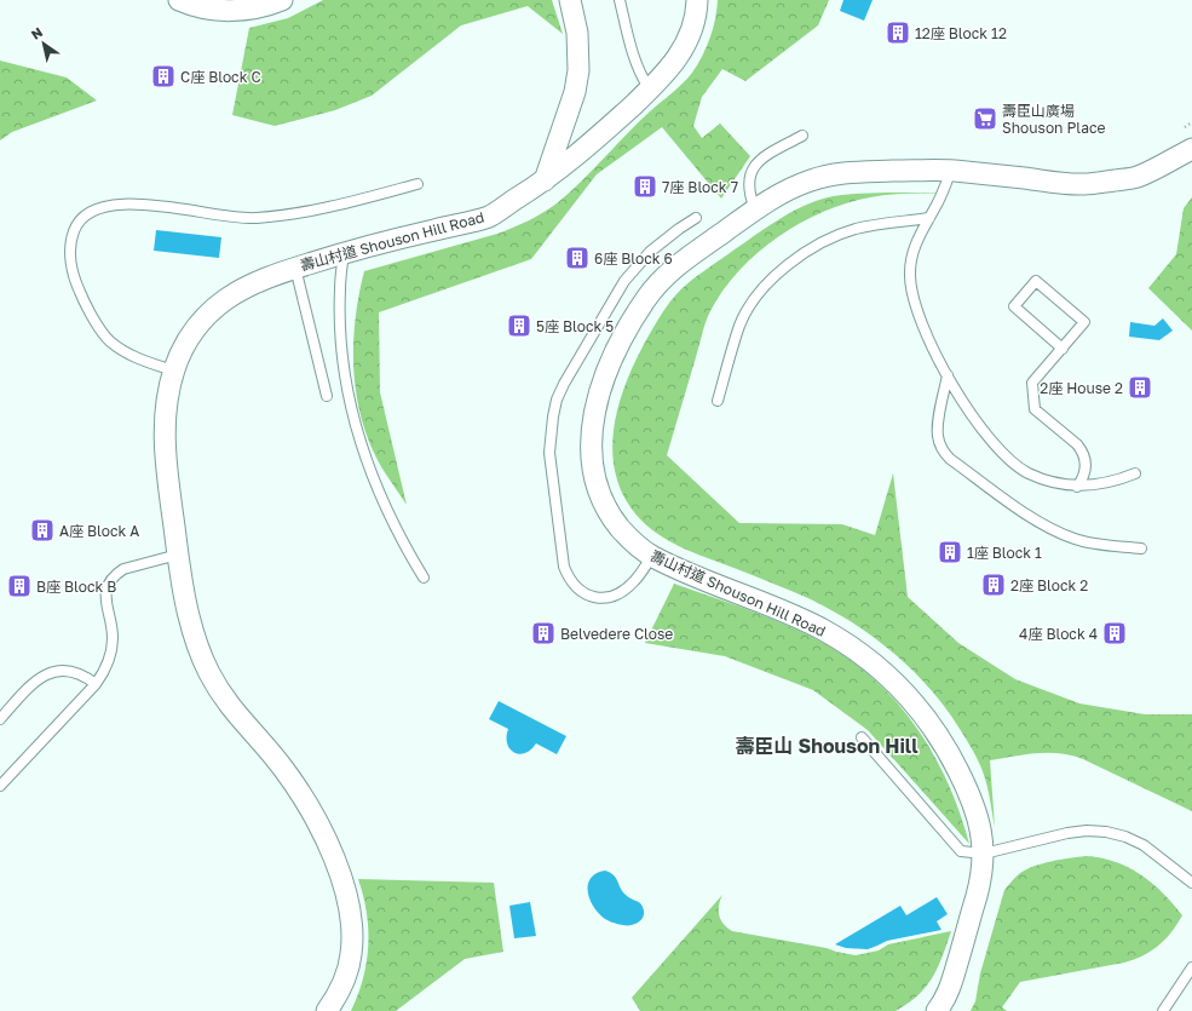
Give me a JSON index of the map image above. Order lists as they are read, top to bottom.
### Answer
{
  "streets": {
    "street": ["壽山村道 Shouson Hill Road"]
  },
  "districts": ["壽臣山 Shouson Hill"],
  "places": {
    "building": [
      "12座 Block 12",
      "C座 Block C",
      "7座 Block 7",
      "6座 Block 6",
      "5座 Block 5",
      "2座 House 2",
      "A座 Block A",
      "1座 Block 1",
      "2座 Block 2",
      "B座 Block B",
      "Belvedere Close",
      "4座 Block 4"
    ],
    "supermarket": ["壽臣山廣場 Shouson Place"]
  },
  "north": "top left"
}
